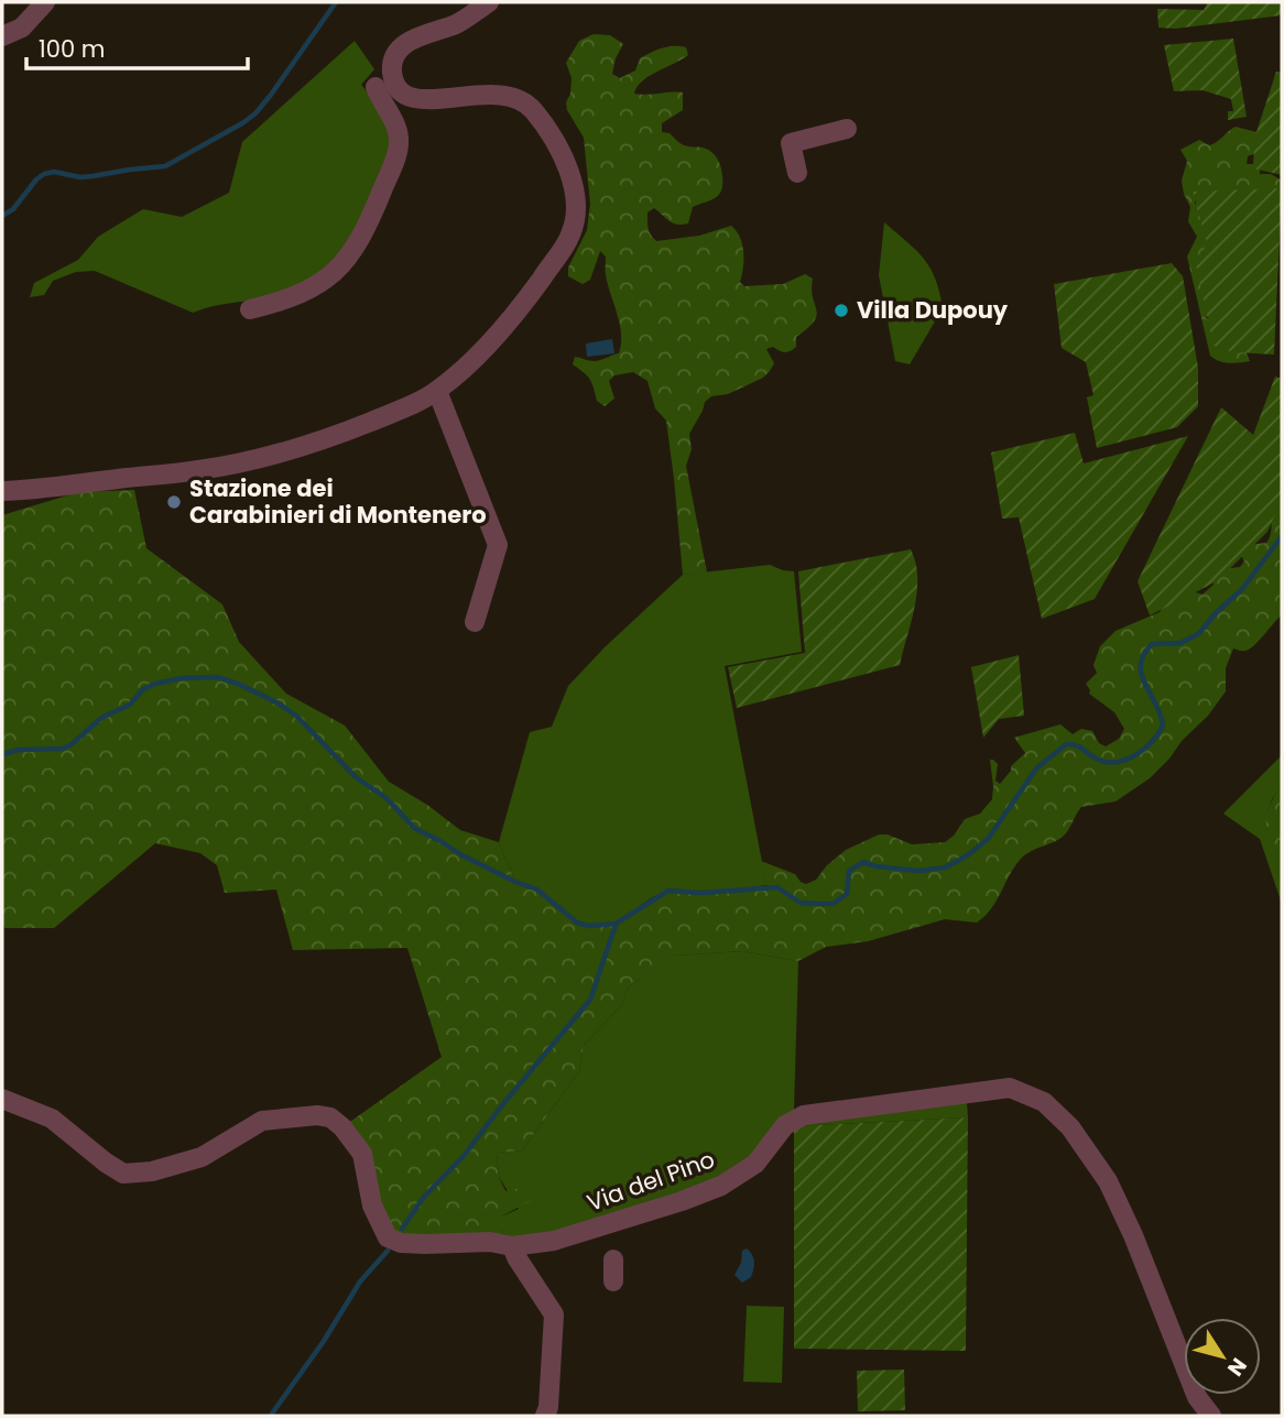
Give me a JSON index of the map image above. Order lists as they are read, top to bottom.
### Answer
{
  "streets": {
    "street": ["Via del Pino"]
  },
  "places": ["Villa Dupouy", "Stazione dei Carabinieri di Montenero"],
  "scale_bar": "100 m",
  "north": "bottom right"
}
